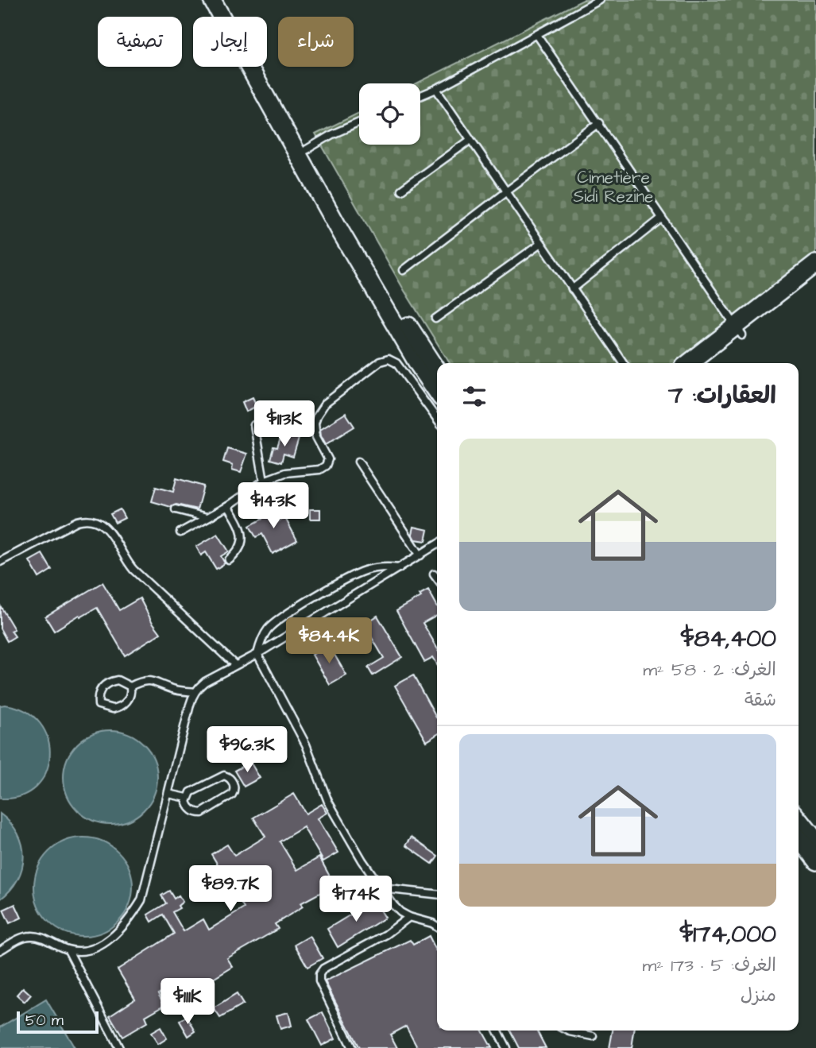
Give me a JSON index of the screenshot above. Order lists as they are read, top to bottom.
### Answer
{
  "parks": ["Cimetière Sidi Rezine"],
  "scale_bar": "50 m",
  "page": {
    "chip": ["شراء", "إيجار", "تصفية"],
    "heading": "العقارات: 7",
    "price": [
      "$113K",
      "$143K",
      "$84.4K",
      "$96.3K",
      "$89.7K",
      "$174K",
      "$111K"
    ],
    "list": [
      {
        "name": "$84,400",
        "note": "الغرف: 2 · 58 m² · شقة"
      },
      {
        "name": "$174,000",
        "note": "الغرف: 5 · 173 m² · منزل"
      }
    ],
    "scale": "50 m"
  }
}
